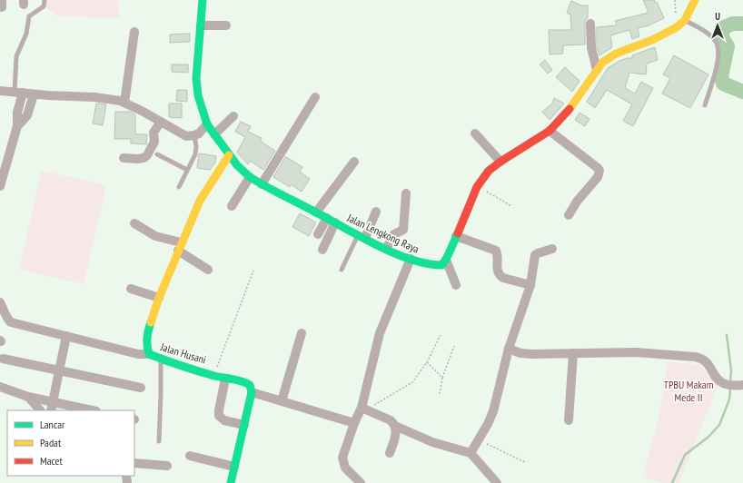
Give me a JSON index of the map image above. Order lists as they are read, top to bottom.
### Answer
{
  "streets": {
    "street": ["Jalan Lengkong Raya", "Jalan Husani"]
  },
  "crossings": [
    ["Jalan Lengkong Raya", "Jalan Husani"]
  ],
  "parks": ["TPBU Makam Mede II"],
  "legend": ["Lancar", "Padat", "Macet"],
  "north": "top"
}
